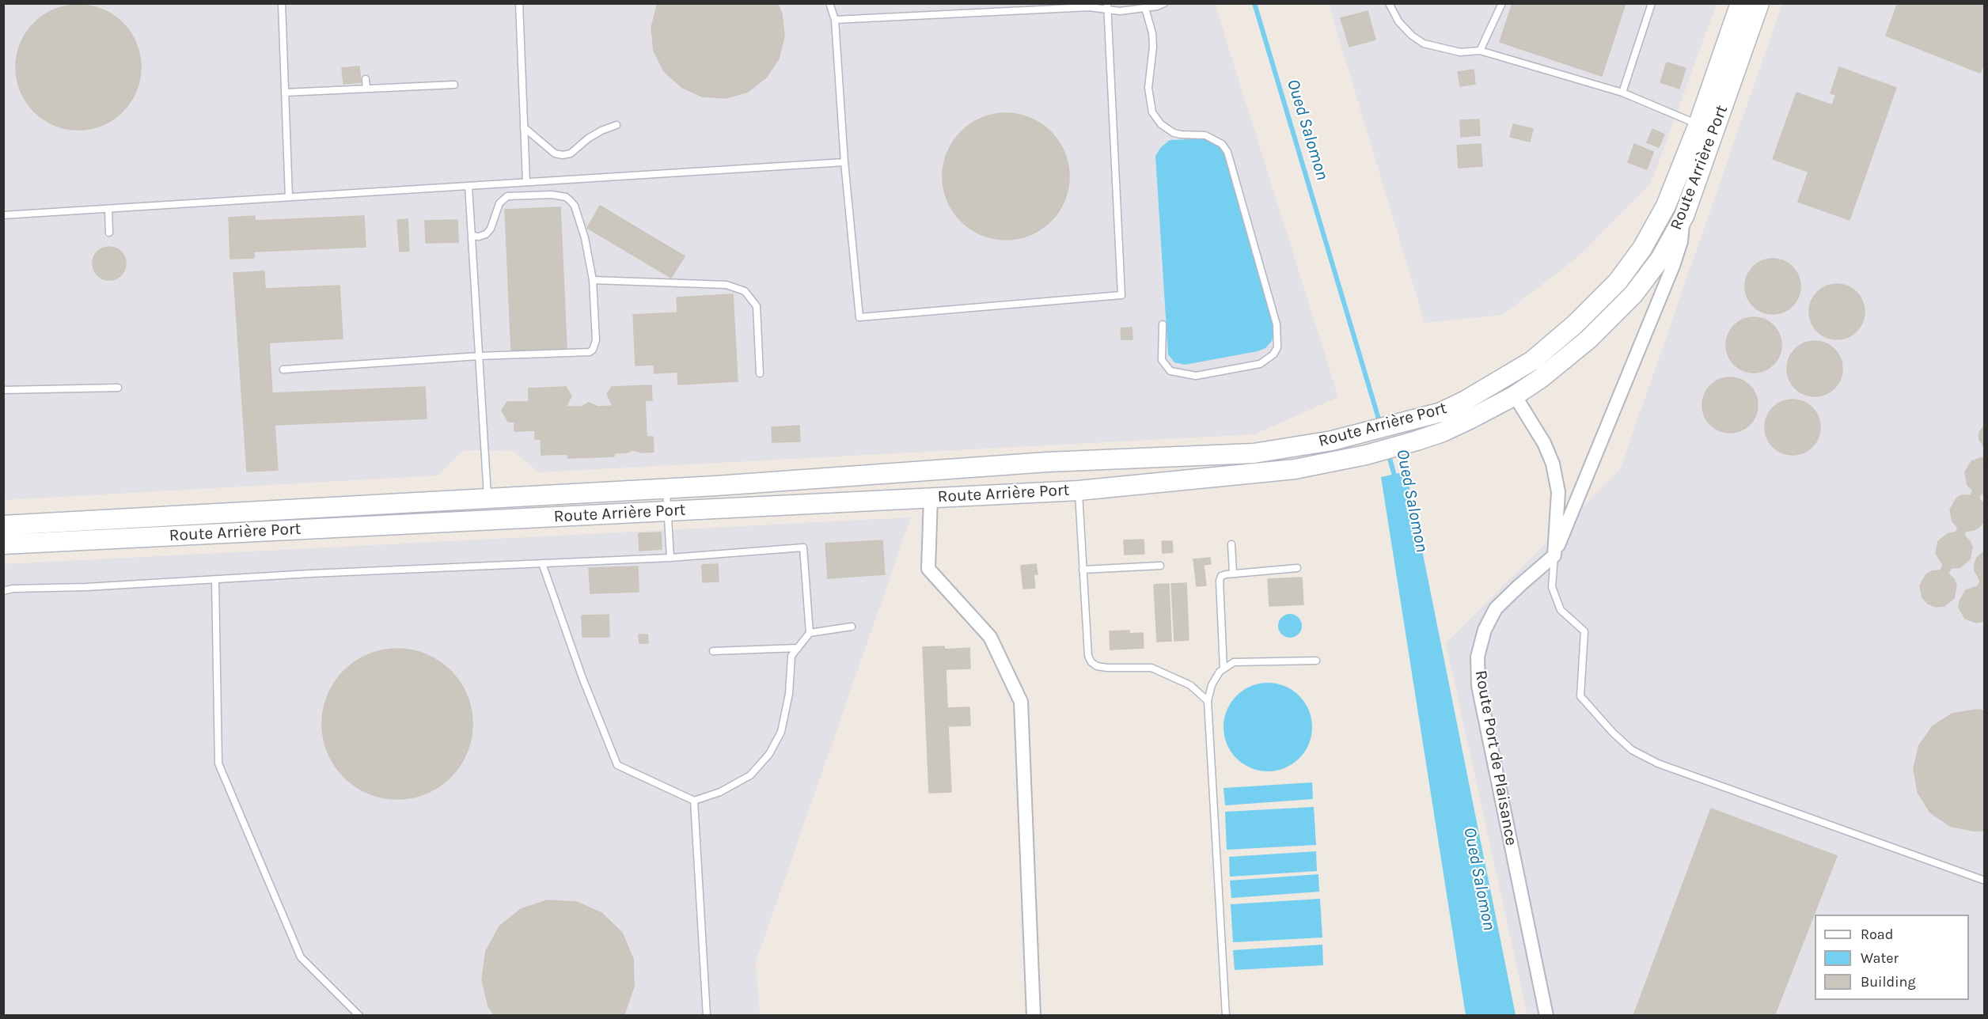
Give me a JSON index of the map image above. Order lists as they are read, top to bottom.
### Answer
{
  "streets": {
    "street": ["Route Arrière Port", "Route Port de Plaisance"]
  },
  "water": ["Oued Salomon"],
  "legend": ["Road", "Water", "Building"]
}
